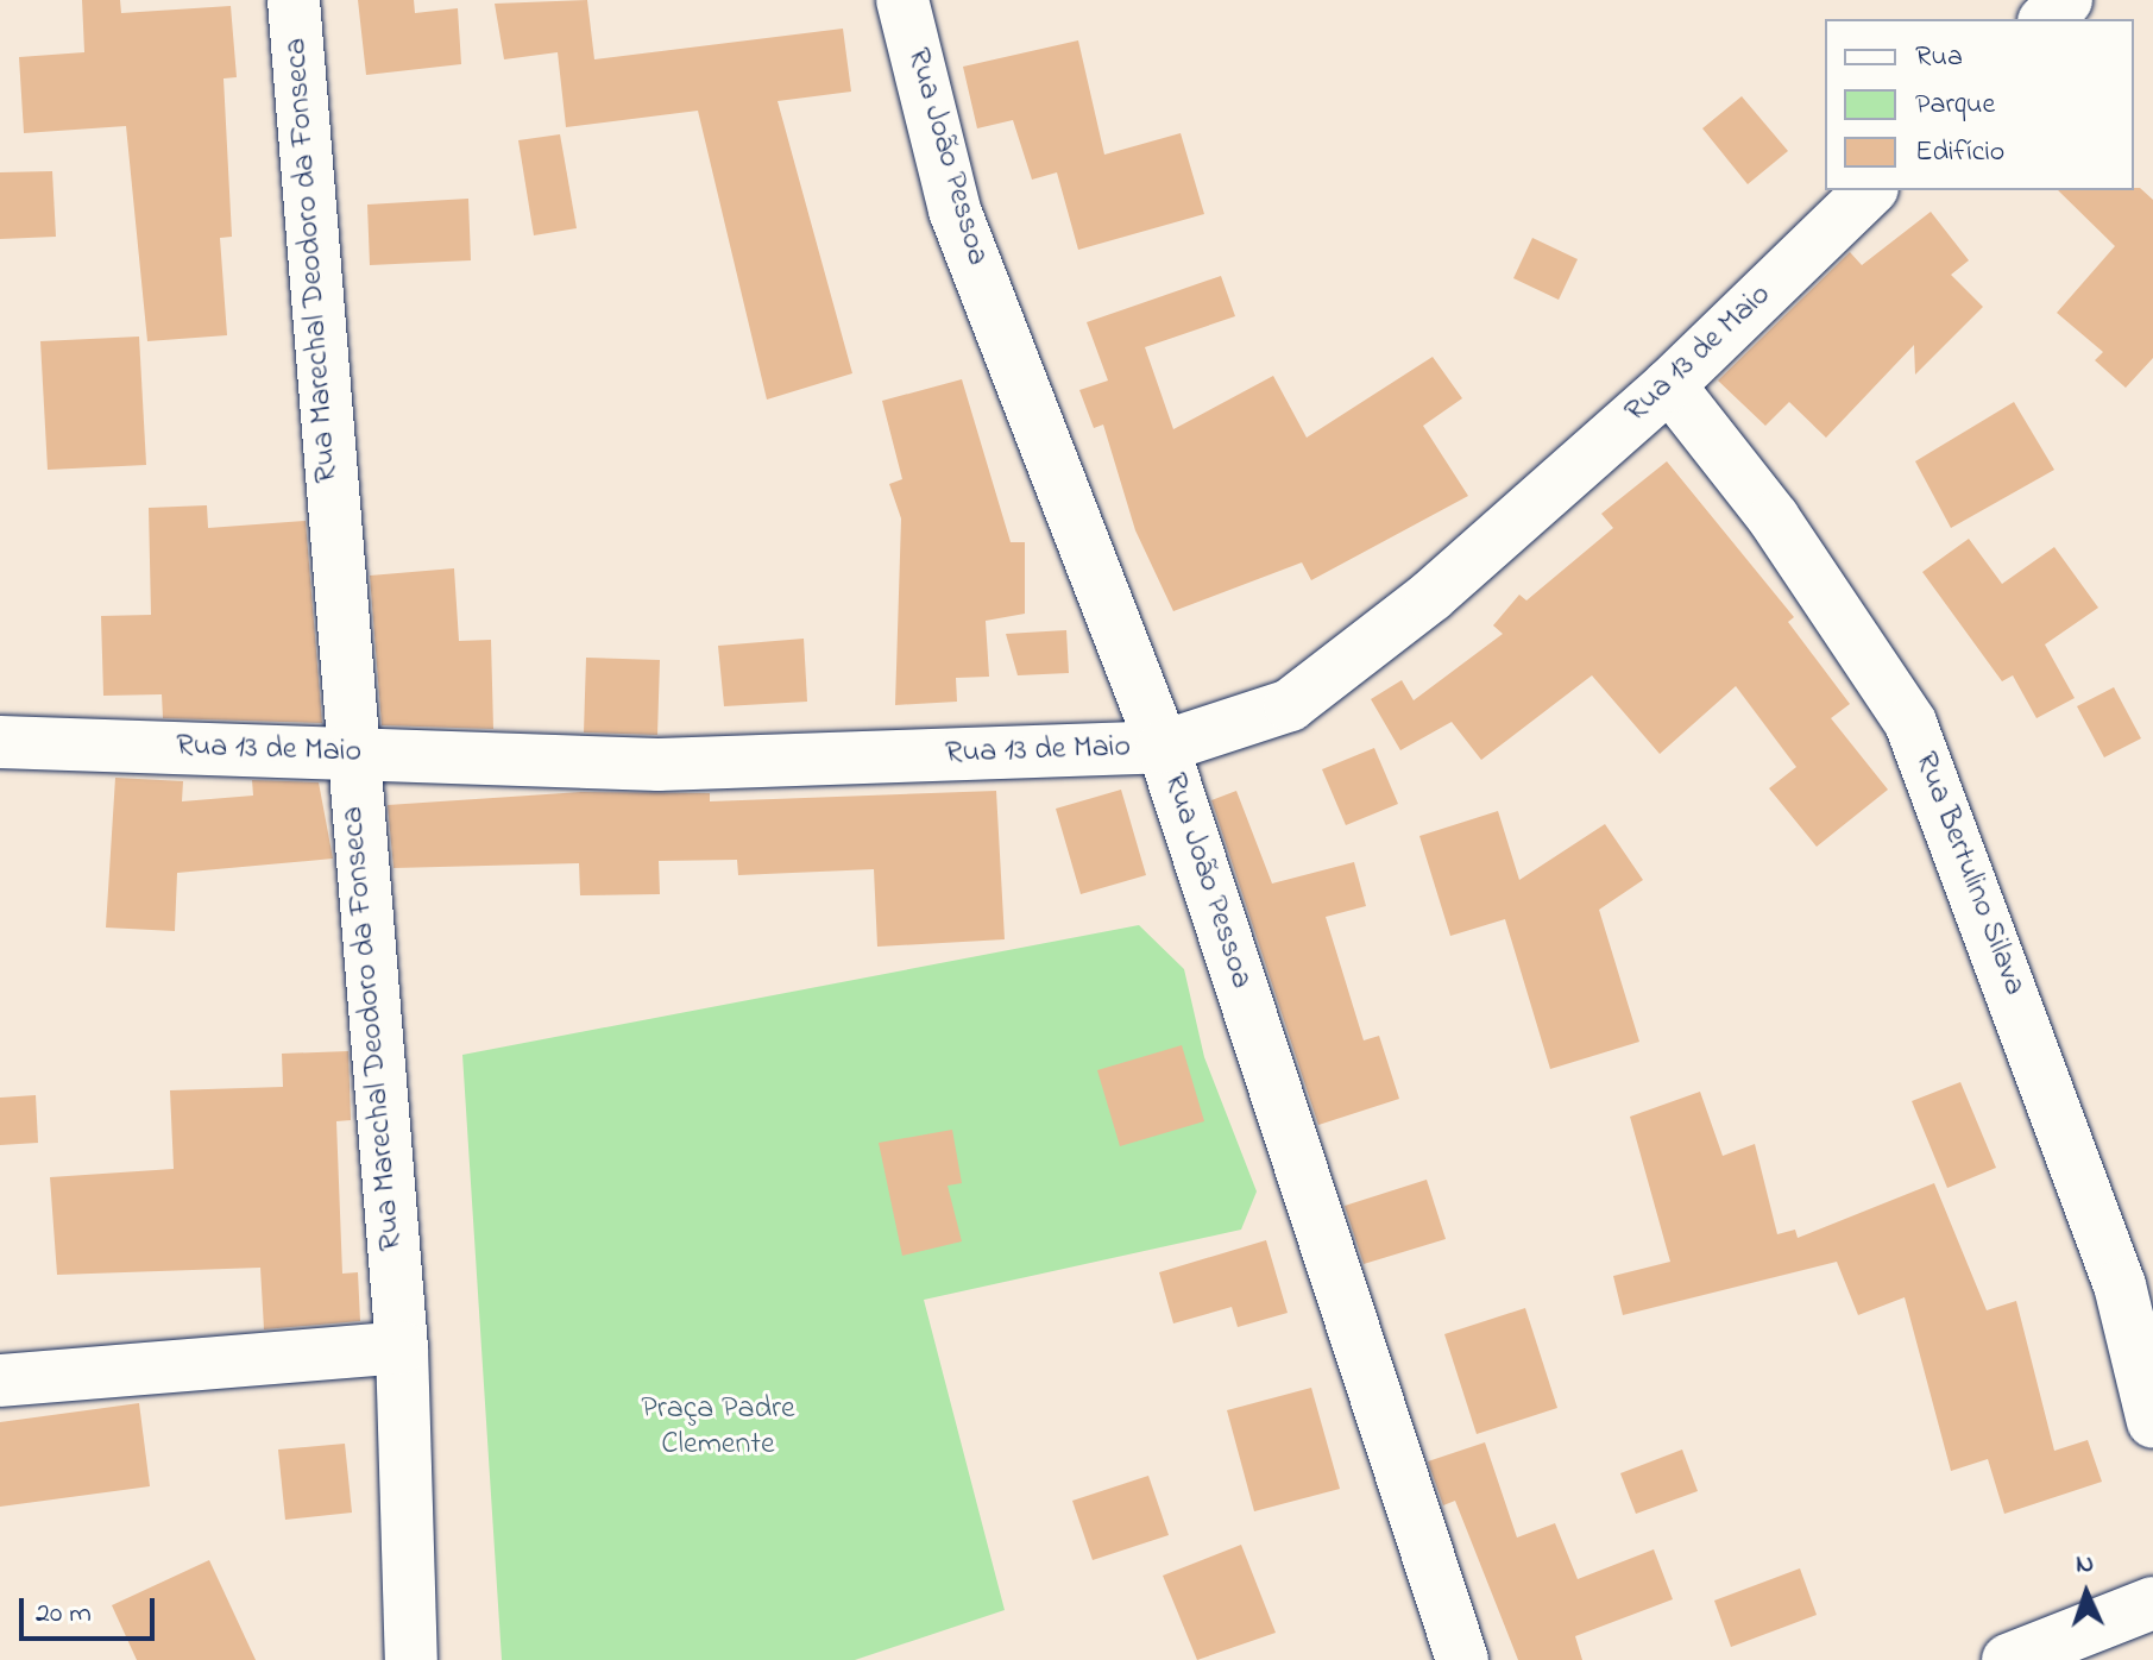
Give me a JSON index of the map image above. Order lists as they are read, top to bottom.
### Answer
{
  "streets": {
    "street": [
      "Rua João Pessoa",
      "Rua Marechal Deodoro da Fonseca",
      "Rua 13 de Maio",
      "Rua Bertulino Silava"
    ]
  },
  "crossings": [
    ["Rua João Pessoa", "Rua 13 de Maio"],
    ["Rua Marechal Deodoro da Fonseca", "Rua 13 de Maio"],
    ["Rua 13 de Maio", "Rua Bertulino Silava"]
  ],
  "parks": ["Praça Padre Clemente"],
  "legend": ["Rua", "Parque", "Edifício"],
  "scale_bar": "20 m",
  "north": "top"
}
